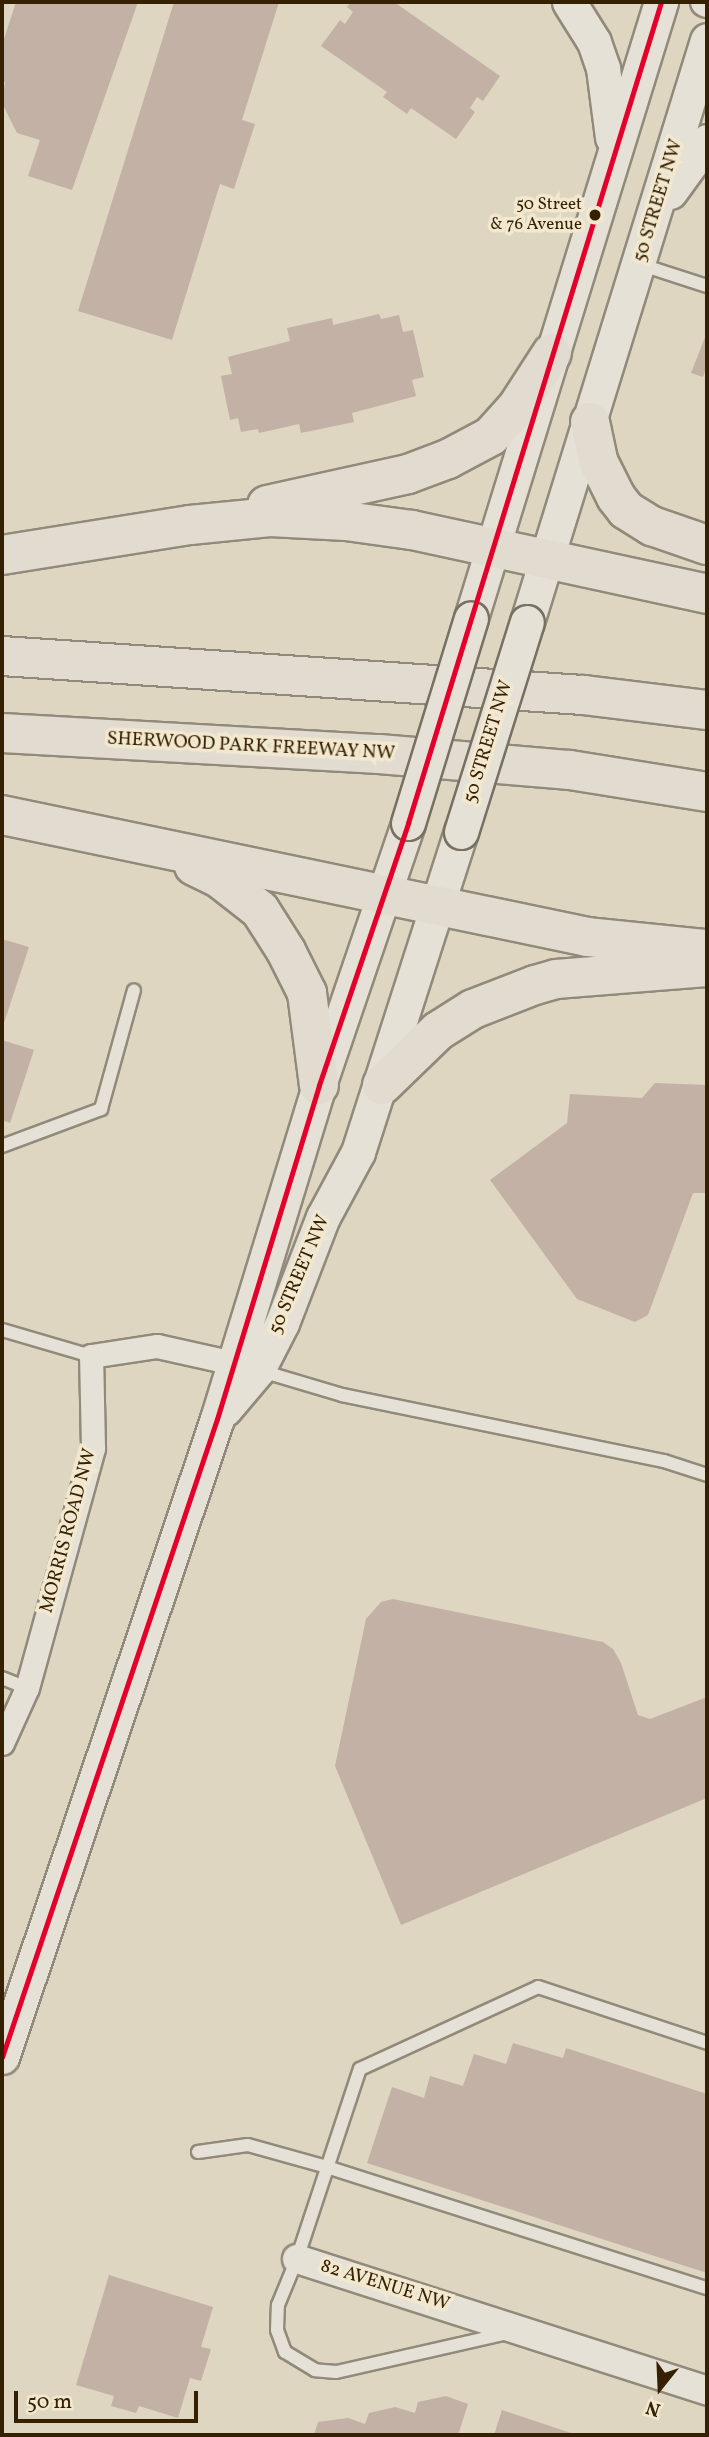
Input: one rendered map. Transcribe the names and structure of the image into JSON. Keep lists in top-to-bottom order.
{
  "streets": {
    "highway": ["SHERWOOD PARK FREEWAY NW"],
    "main road": ["50 STREET NW"],
    "street": ["MORRIS ROAD NW", "82 AVENUE NW"]
  },
  "places": ["50 Street & 76 Avenue"],
  "scale_bar": "50 m",
  "north": "bottom"
}
